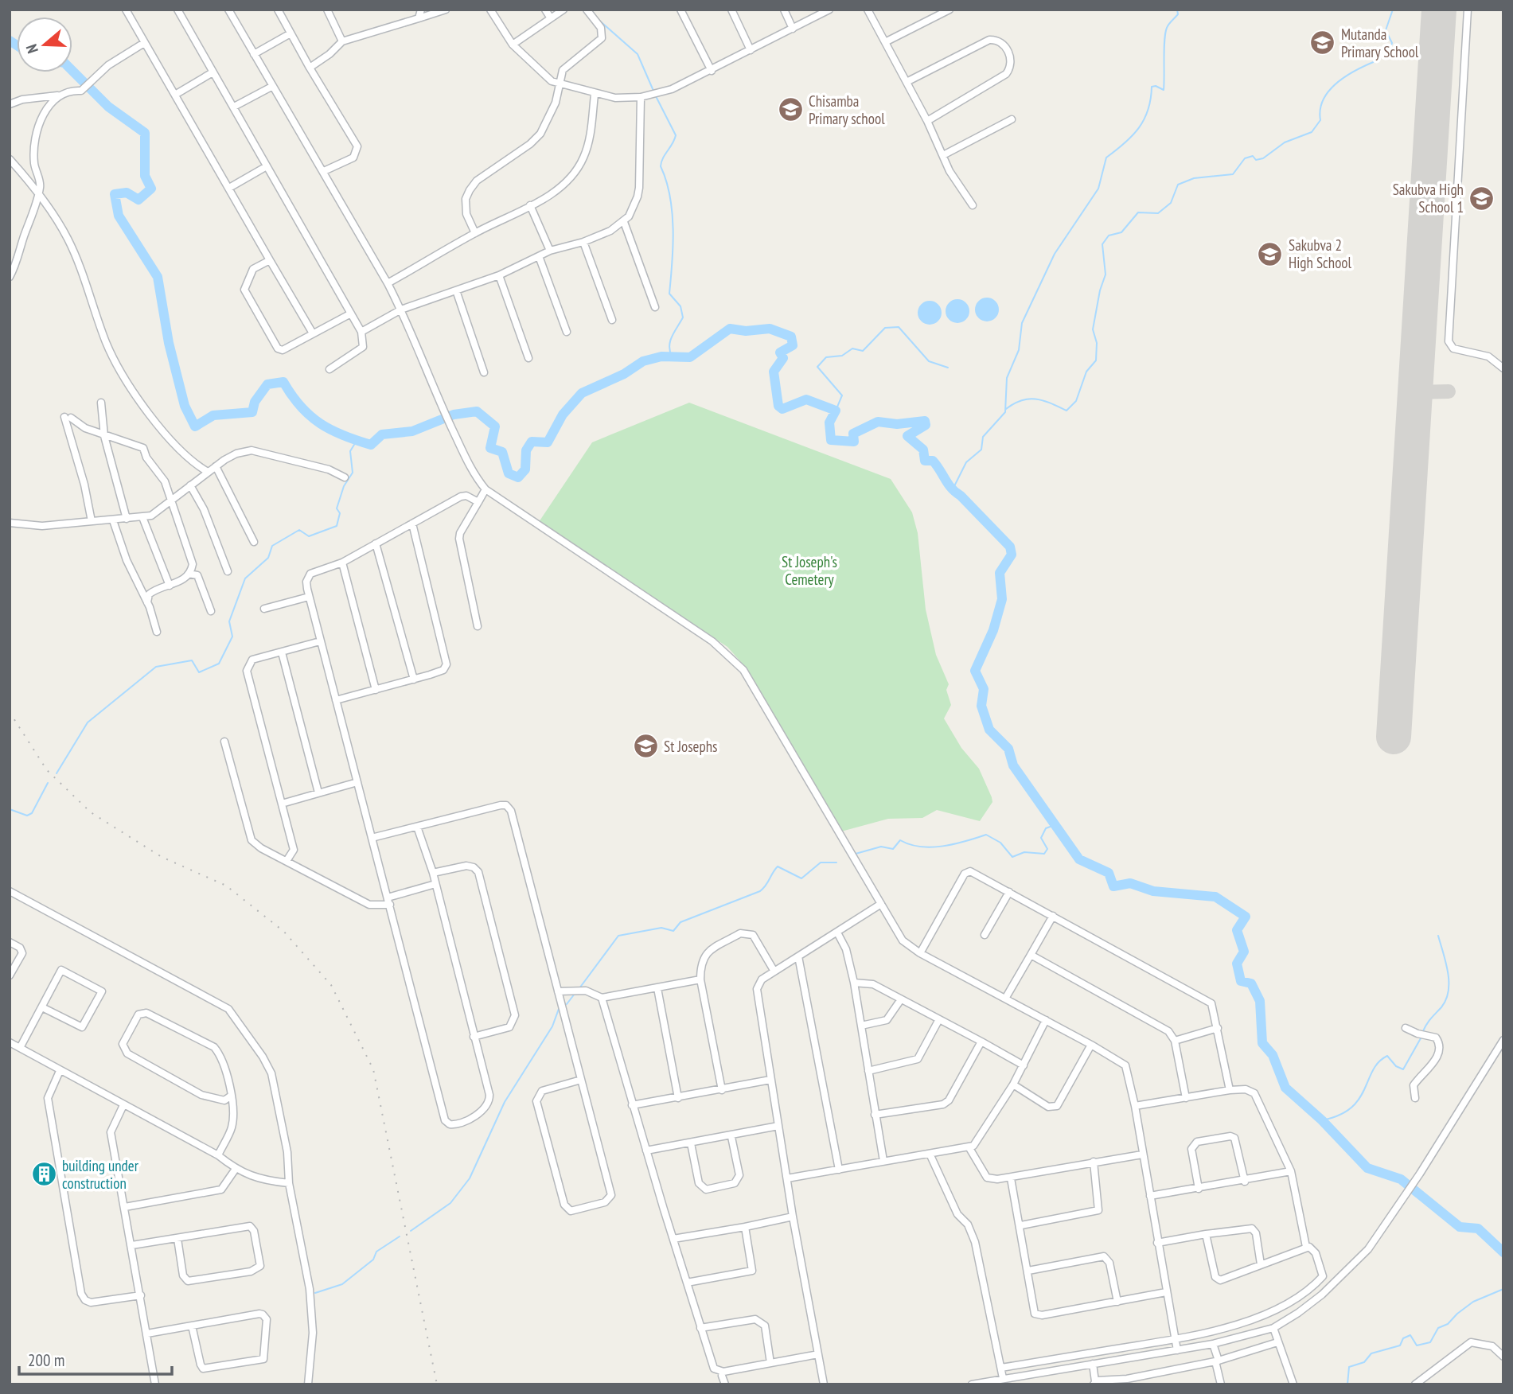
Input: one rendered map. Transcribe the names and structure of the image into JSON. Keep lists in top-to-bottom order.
{
  "parks": ["St Joseph's Cemetery"],
  "places": {
    "school or university": [
      "Mutanda Primary School",
      "Chisamba Primary school",
      "Sakubva High School 1",
      "Sakubva 2 High School",
      "St Josephs"
    ],
    "building": ["building under construction"]
  },
  "scale_bar": "200 m",
  "north": "left"
}
